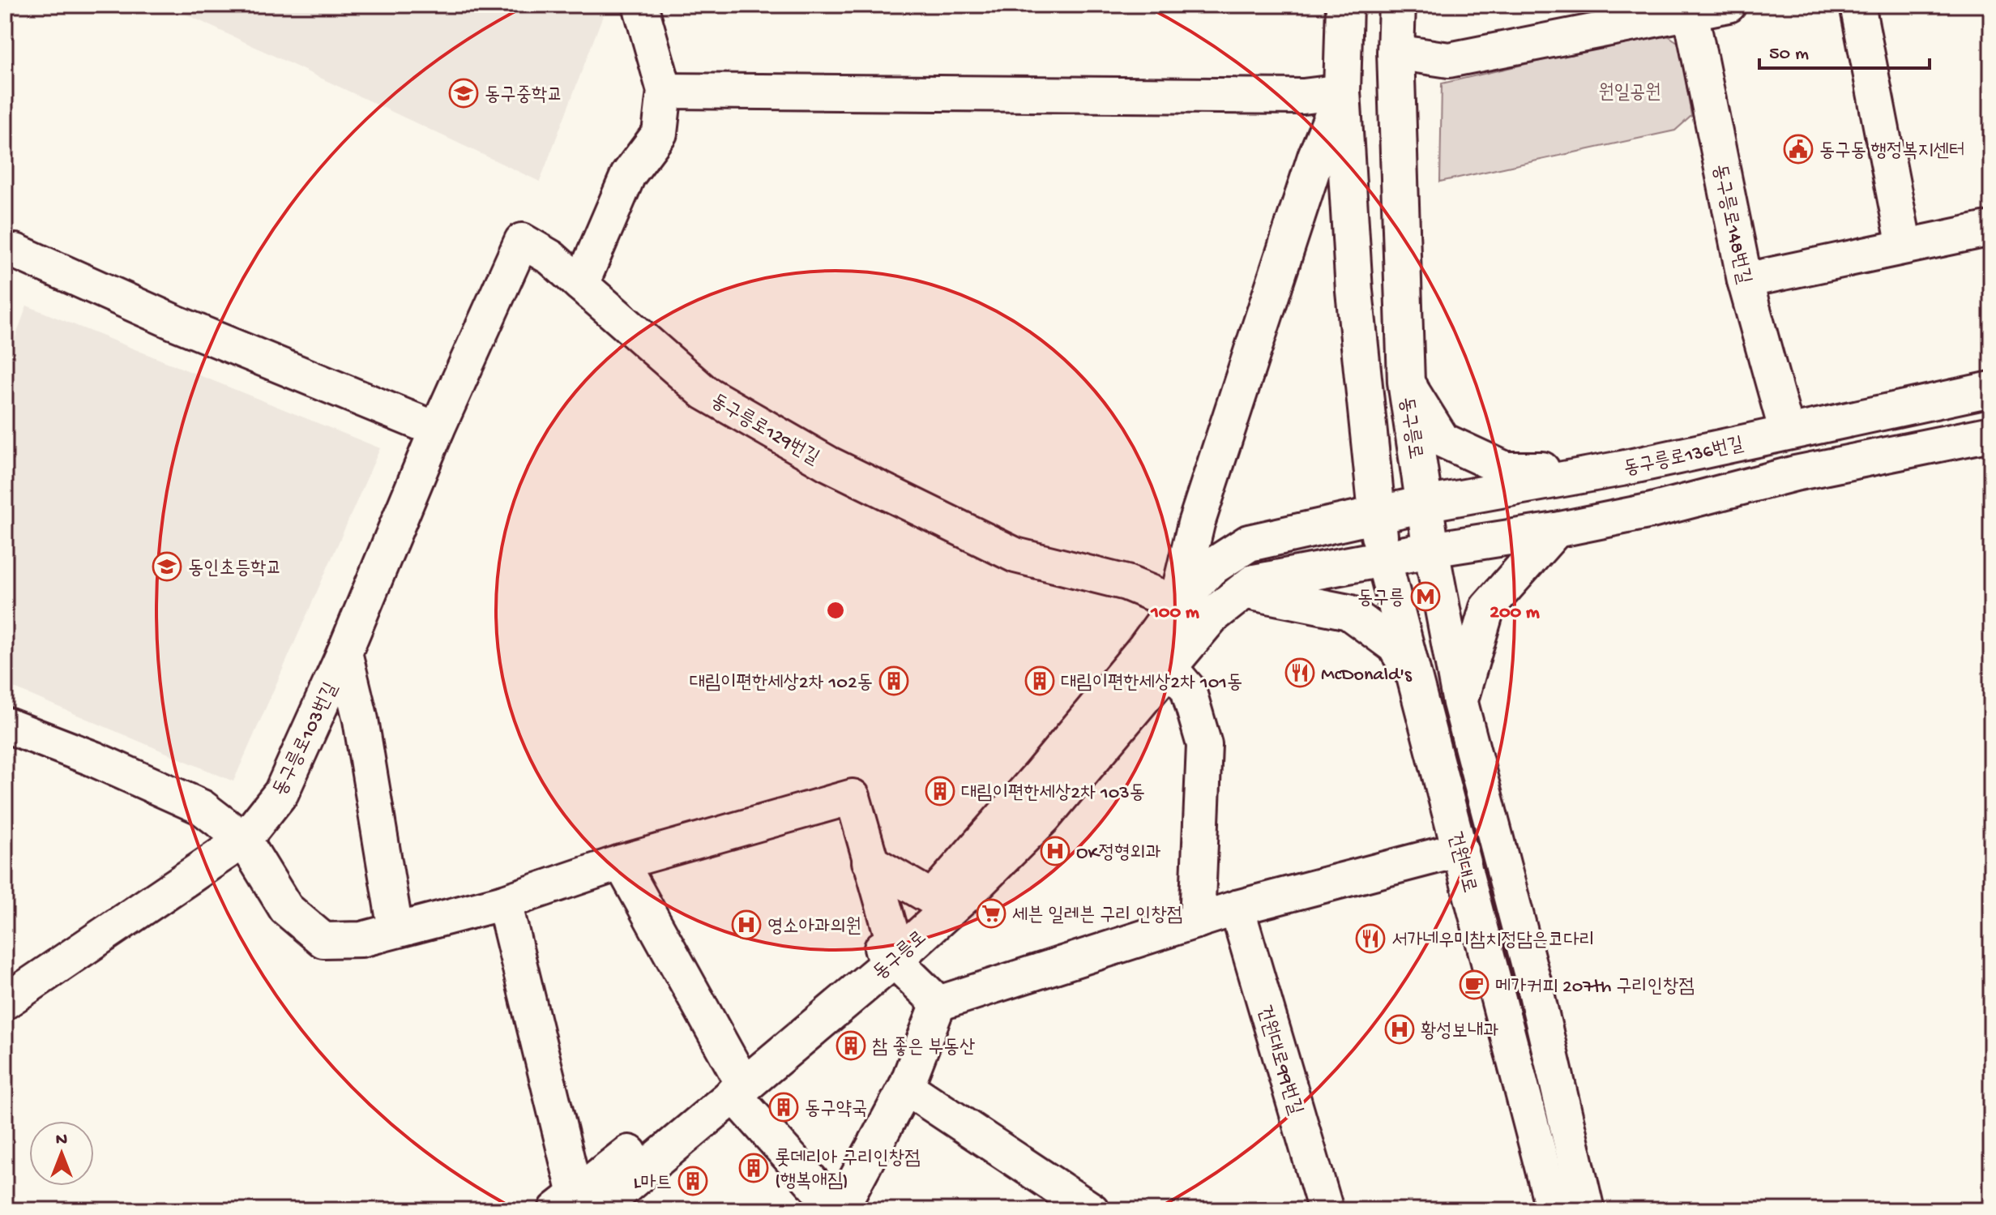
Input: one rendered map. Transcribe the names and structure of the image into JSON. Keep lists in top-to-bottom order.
{
  "streets": {
    "main road": ["동구릉로", "동구릉로136번길", "건원대로"],
    "street": [
      "동구릉로148번길",
      "동구릉로129번길",
      "동구릉로103번길",
      "건원대로99번길"
    ]
  },
  "crossings": [
    ["동구릉로148번길", "동구릉로136번길"],
    ["동구릉로129번길", "동구릉로"],
    ["동구릉로129번길", "동구릉로103번길"],
    ["동구릉로", "동구릉로136번길"],
    ["동구릉로", "건원대로"],
    ["동구릉로136번길", "건원대로"]
  ],
  "parks": ["원일공원"],
  "places": {
    "school or university": ["동구중학교", "동인초등학교"],
    "public building": ["동구동 행정복지센터"],
    "metro station": ["동구릉"],
    "restaurant": ["McDonald's", "서가네우미참치정담은코다리"],
    "building": [
      "대림이편한세상2차 102동",
      "대림이편한세상2차 101동",
      "대림이편한세상2차 103동",
      "참 좋은 부동산",
      "동구약국",
      "롯데리아 구리인창점 (행복애짐)",
      "L마트"
    ],
    "hospital": ["OK정형외과", "영소아과의원", "황성보내과"],
    "supermarket": ["세븐 일레븐 구리 인창점"],
    "cafe": ["메가커피 207th 구리인창점"]
  },
  "scale_bar": "50 m",
  "north": "top",
  "rings": ["100 m", "200 m"]
}
